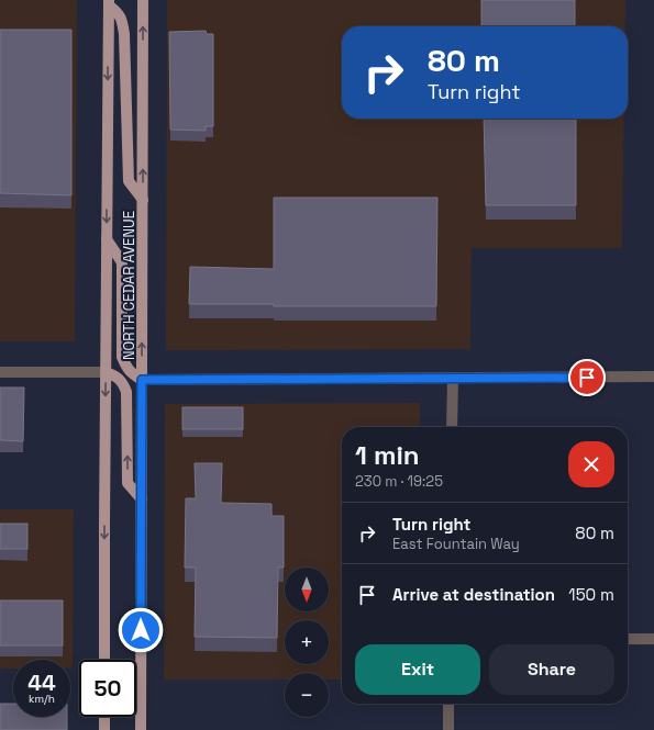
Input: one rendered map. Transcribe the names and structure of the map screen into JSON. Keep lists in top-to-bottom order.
{
  "streets": {
    "main road": ["NORTH CEDAR AVENUE"]
  },
  "north": "bottom",
  "page": {
    "turn": ["80 m", "Turn right"],
    "heading": ["1 min", "230 m · 19:25"],
    "list": [
      {
        "name": "Turn right",
        "note": "East Fountain Way",
        "value": "80 m"
      },
      {
        "name": "Arrive at destination",
        "value": "150 m"
      }
    ],
    "map_buttons": ["+", "−"],
    "buttons": ["Exit", "Share"],
    "speed": "44 km/h",
    "limit": "50"
  }
}
